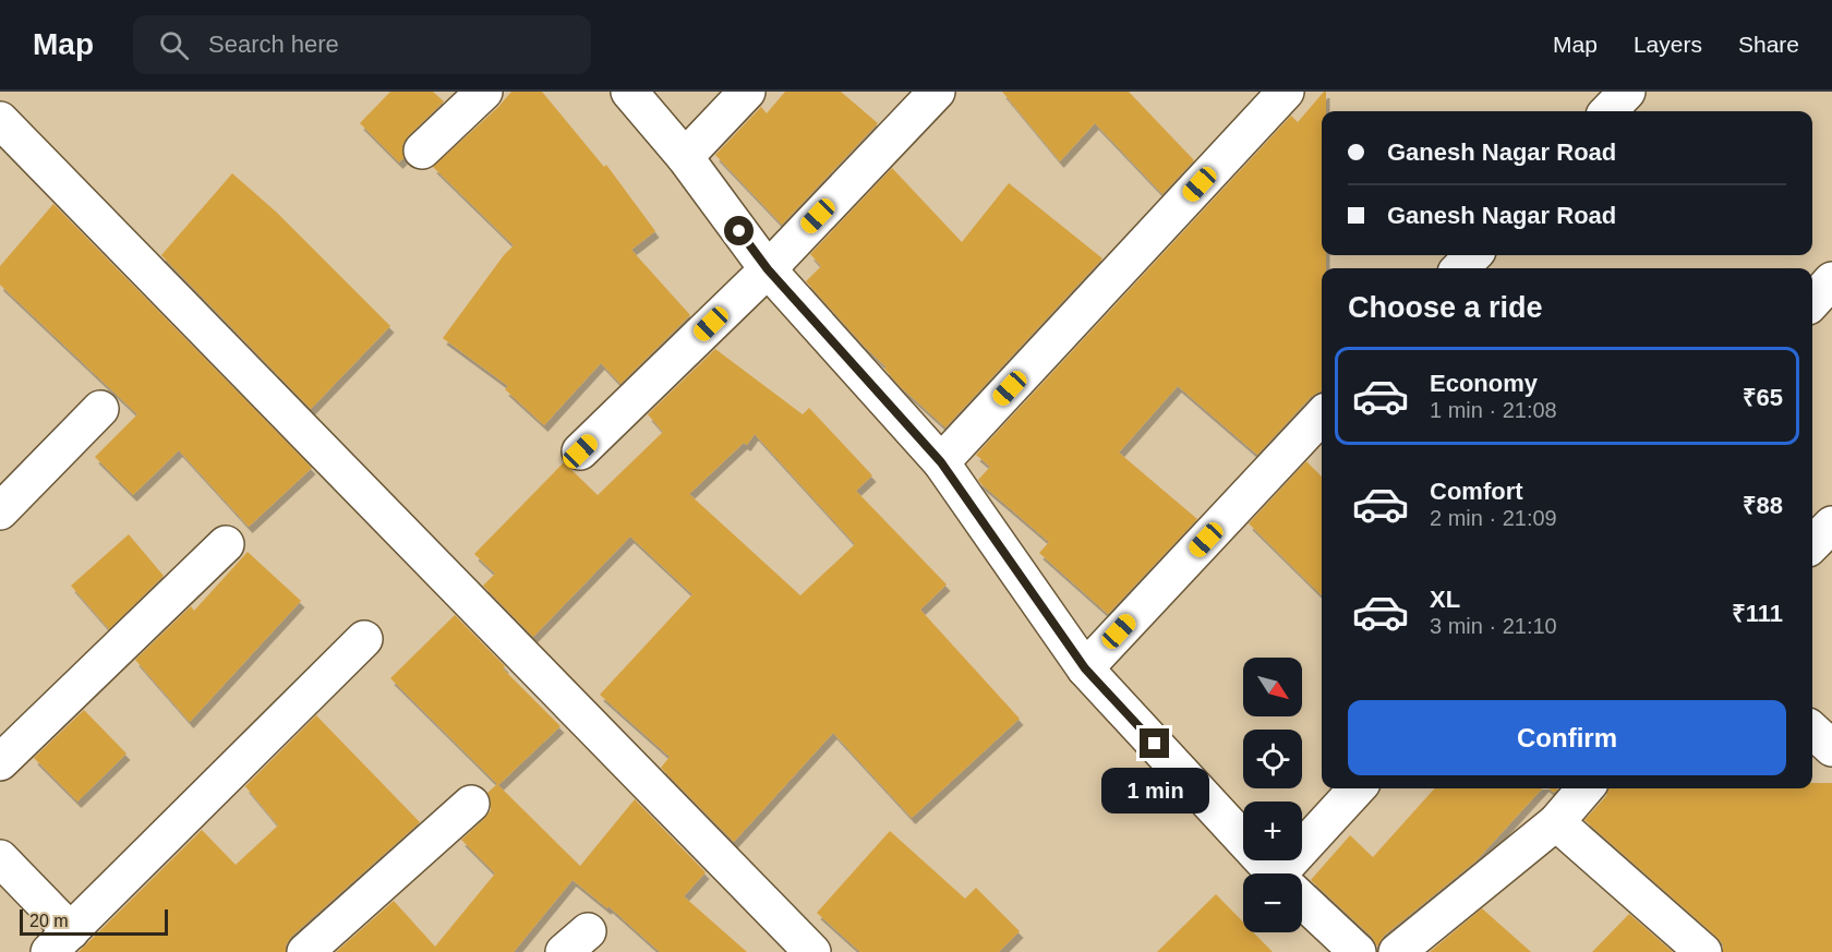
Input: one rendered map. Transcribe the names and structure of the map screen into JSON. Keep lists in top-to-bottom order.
{
  "scale_bar": "20 m",
  "north": "bottom right",
  "page": {
    "header": "Map",
    "search": "Search here",
    "nav": ["Map", "Layers", "Share"],
    "banner": ["Ganesh Nagar Road", "Ganesh Nagar Road"],
    "heading": "Choose a ride",
    "list": [
      {
        "name": "Economy",
        "note": "1 min · 21:08",
        "value": "₹65"
      },
      {
        "name": "Comfort",
        "note": "2 min · 21:09",
        "value": "₹88"
      },
      {
        "name": "XL",
        "note": "3 min · 21:10",
        "value": "₹111"
      }
    ],
    "map_buttons": ["+", "−"],
    "buttons": "Confirm",
    "bubble": "1 min",
    "scale": "20 m"
  }
}
